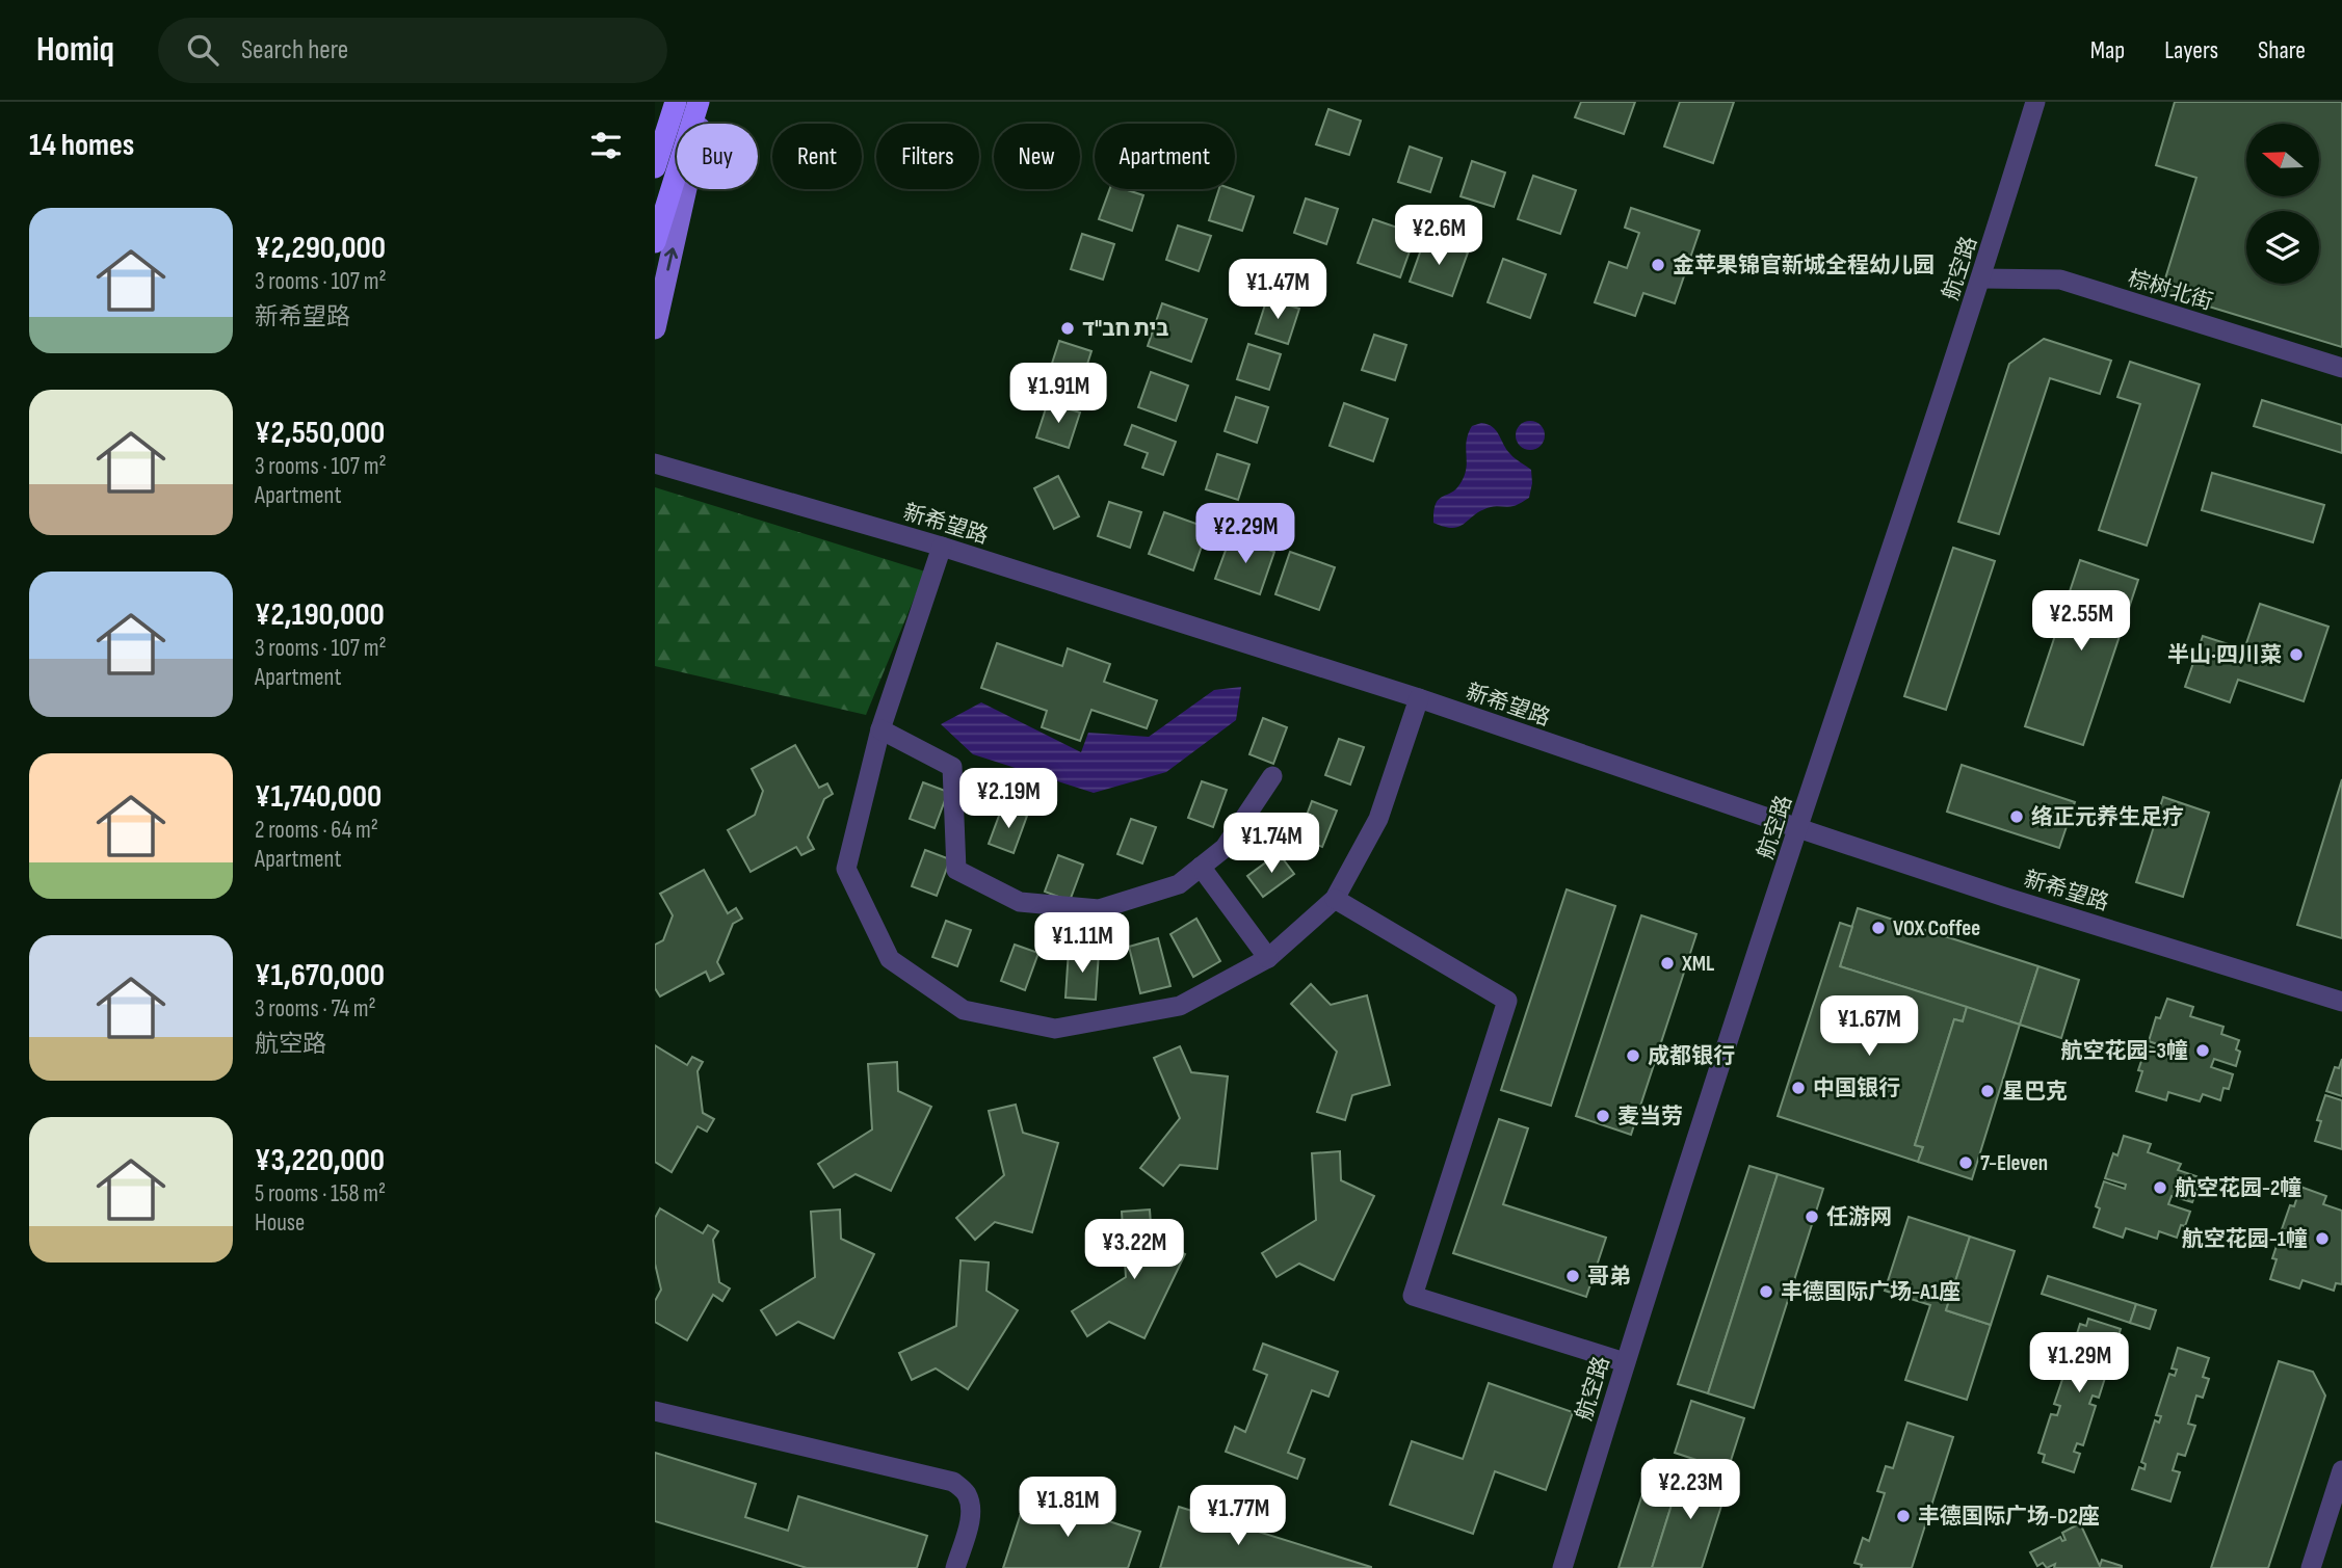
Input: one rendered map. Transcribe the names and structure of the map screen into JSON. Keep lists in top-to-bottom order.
{
  "streets": {
    "street": ["航空路", "棕树北街", "新希望路"]
  },
  "crossings": [
    ["航空路", "棕树北街"],
    ["航空路", "新希望路"]
  ],
  "places": [
    "金苹果锦官新城全程幼儿园",
    "בית חב\"ד",
    "半山·四川菜",
    "络正元养生足疗",
    "VOX Coffee",
    "XML",
    "航空花园-3幢",
    "成都银行",
    "中国银行",
    "星巴克",
    "麦当劳",
    "7-Eleven",
    "航空花园-2幢",
    "任游网",
    "航空花园-1幢",
    "哥弟",
    "丰德国际广场-A1座",
    "丰德国际广场-D2座"
  ],
  "north": "left",
  "page": {
    "header": "Homiq",
    "search": "Search here",
    "nav": ["Map", "Layers", "Share"],
    "heading": "14 homes",
    "chip": [
      "Buy",
      "Rent",
      "Filters",
      "New",
      "Apartment"
    ],
    "list": [
      {
        "name": "¥2,290,000",
        "note": "3 rooms · 107 m² · 新希望路"
      },
      {
        "name": "¥2,550,000",
        "note": "3 rooms · 107 m² · Apartment"
      },
      {
        "name": "¥2,190,000",
        "note": "3 rooms · 107 m² · Apartment"
      },
      {
        "name": "¥1,740,000",
        "note": "2 rooms · 64 m² · Apartment"
      },
      {
        "name": "¥1,670,000",
        "note": "3 rooms · 74 m² · 航空路"
      },
      {
        "name": "¥3,220,000",
        "note": "5 rooms · 158 m² · House"
      }
    ],
    "price": [
      "¥2.6M",
      "¥1.47M",
      "¥1.91M",
      "¥2.29M",
      "¥2.55M",
      "¥2.19M",
      "¥1.74M",
      "¥1.11M",
      "¥1.67M",
      "¥3.22M",
      "¥1.29M",
      "¥2.23M",
      "¥1.81M",
      "¥1.77M"
    ]
  }
}
